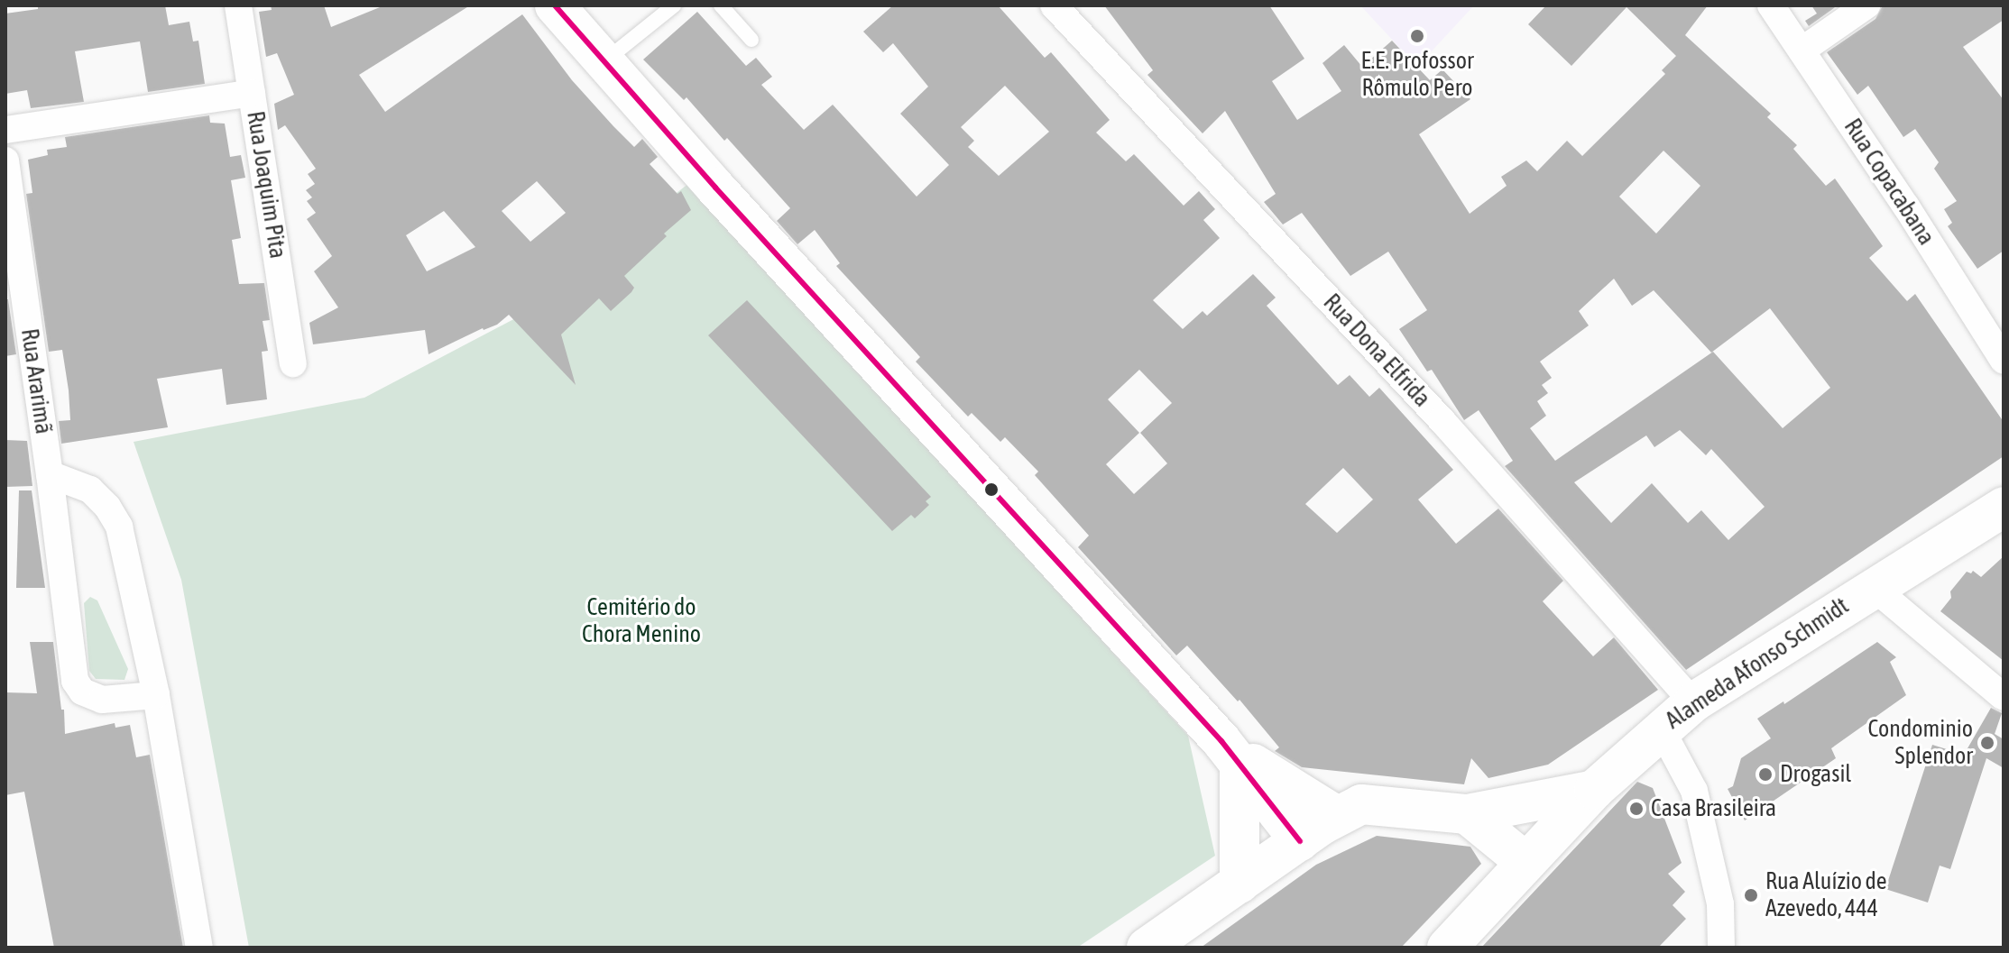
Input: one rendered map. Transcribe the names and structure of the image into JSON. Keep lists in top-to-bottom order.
{
  "streets": {
    "main road": ["Alameda Afonso Schmidt"],
    "street": [
      "Rua Copacabana",
      "Rua Joaquim Pita",
      "Rua Dona Elfrida",
      "Rua Ararimã"
    ]
  },
  "crossings": [
    ["Rua Dona Elfrida", "Alameda Afonso Schmidt"]
  ],
  "parks": ["Cemitério do Chora Menino"],
  "places": [
    "E.E. Profossor Rômulo Pero",
    "Condominio Splendor",
    "Drogasil",
    "Casa Brasileira",
    "Rua Aluízio de Azevedo, 444"
  ]
}
